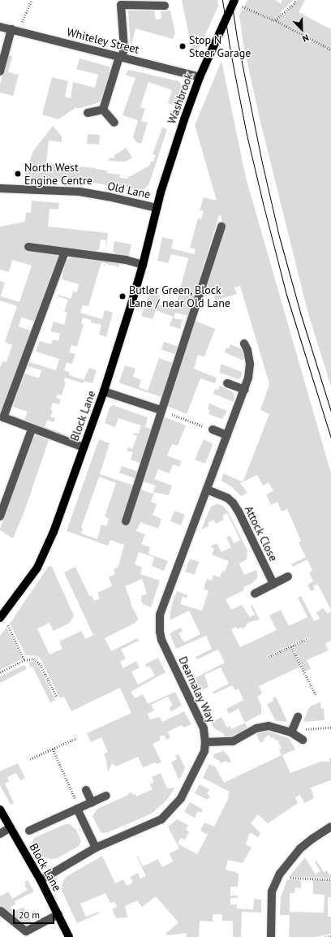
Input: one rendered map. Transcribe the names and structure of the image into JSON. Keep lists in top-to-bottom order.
{
  "streets": {
    "main road": ["Washbrook", "Block Lane"],
    "street": [
      "Whiteley Street",
      "Old Lane",
      "Attock Close",
      "Dearnalay Way"
    ]
  },
  "crossings": [
    ["Whiteley Street", "Washbrook"],
    ["Washbrook", "Old Lane"],
    ["Washbrook", "Block Lane"],
    ["Old Lane", "Block Lane"],
    ["Block Lane", "Dearnalay Way"],
    ["Attock Close", "Dearnalay Way"]
  ],
  "places": ["Stop N Steer Garage", "North West Engine Centre", "Butler Green, Block Lane / near Old Lane"],
  "scale_bar": "20 m",
  "north": "bottom right"
}
